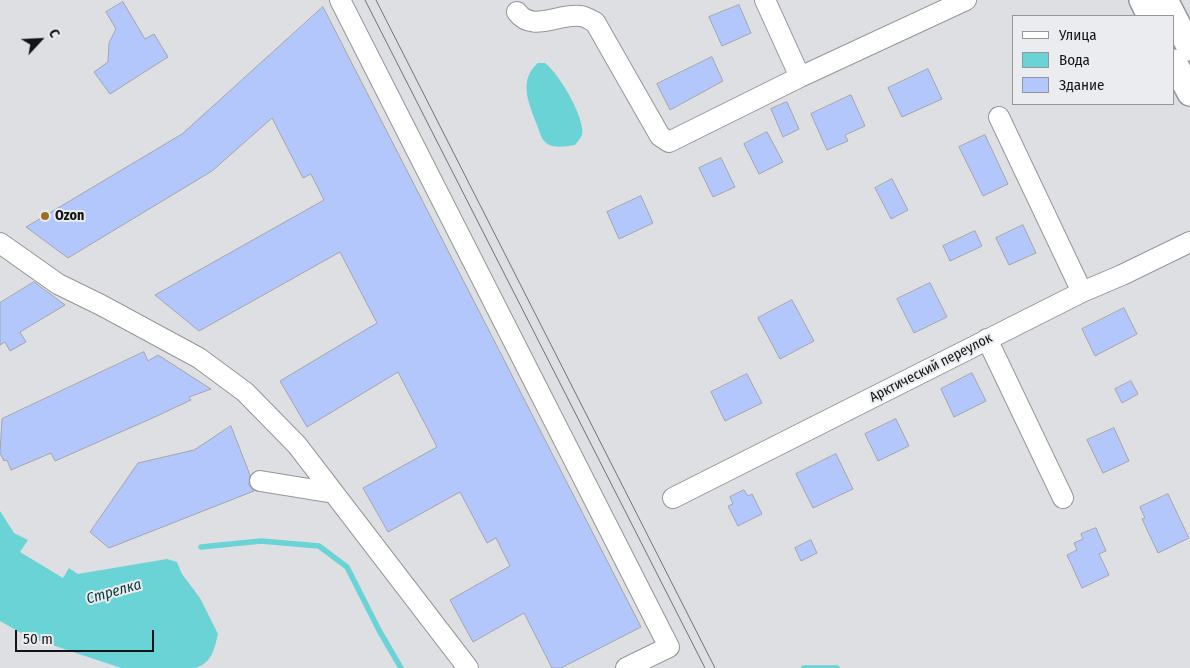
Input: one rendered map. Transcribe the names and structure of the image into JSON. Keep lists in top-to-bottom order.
{
  "streets": {
    "street": ["Арктический переулок"]
  },
  "water": ["Стрелка"],
  "places": ["Ozon"],
  "legend": ["Улица", "Вода", "Здание"],
  "scale_bar": "50 m",
  "north": "top right"
}
